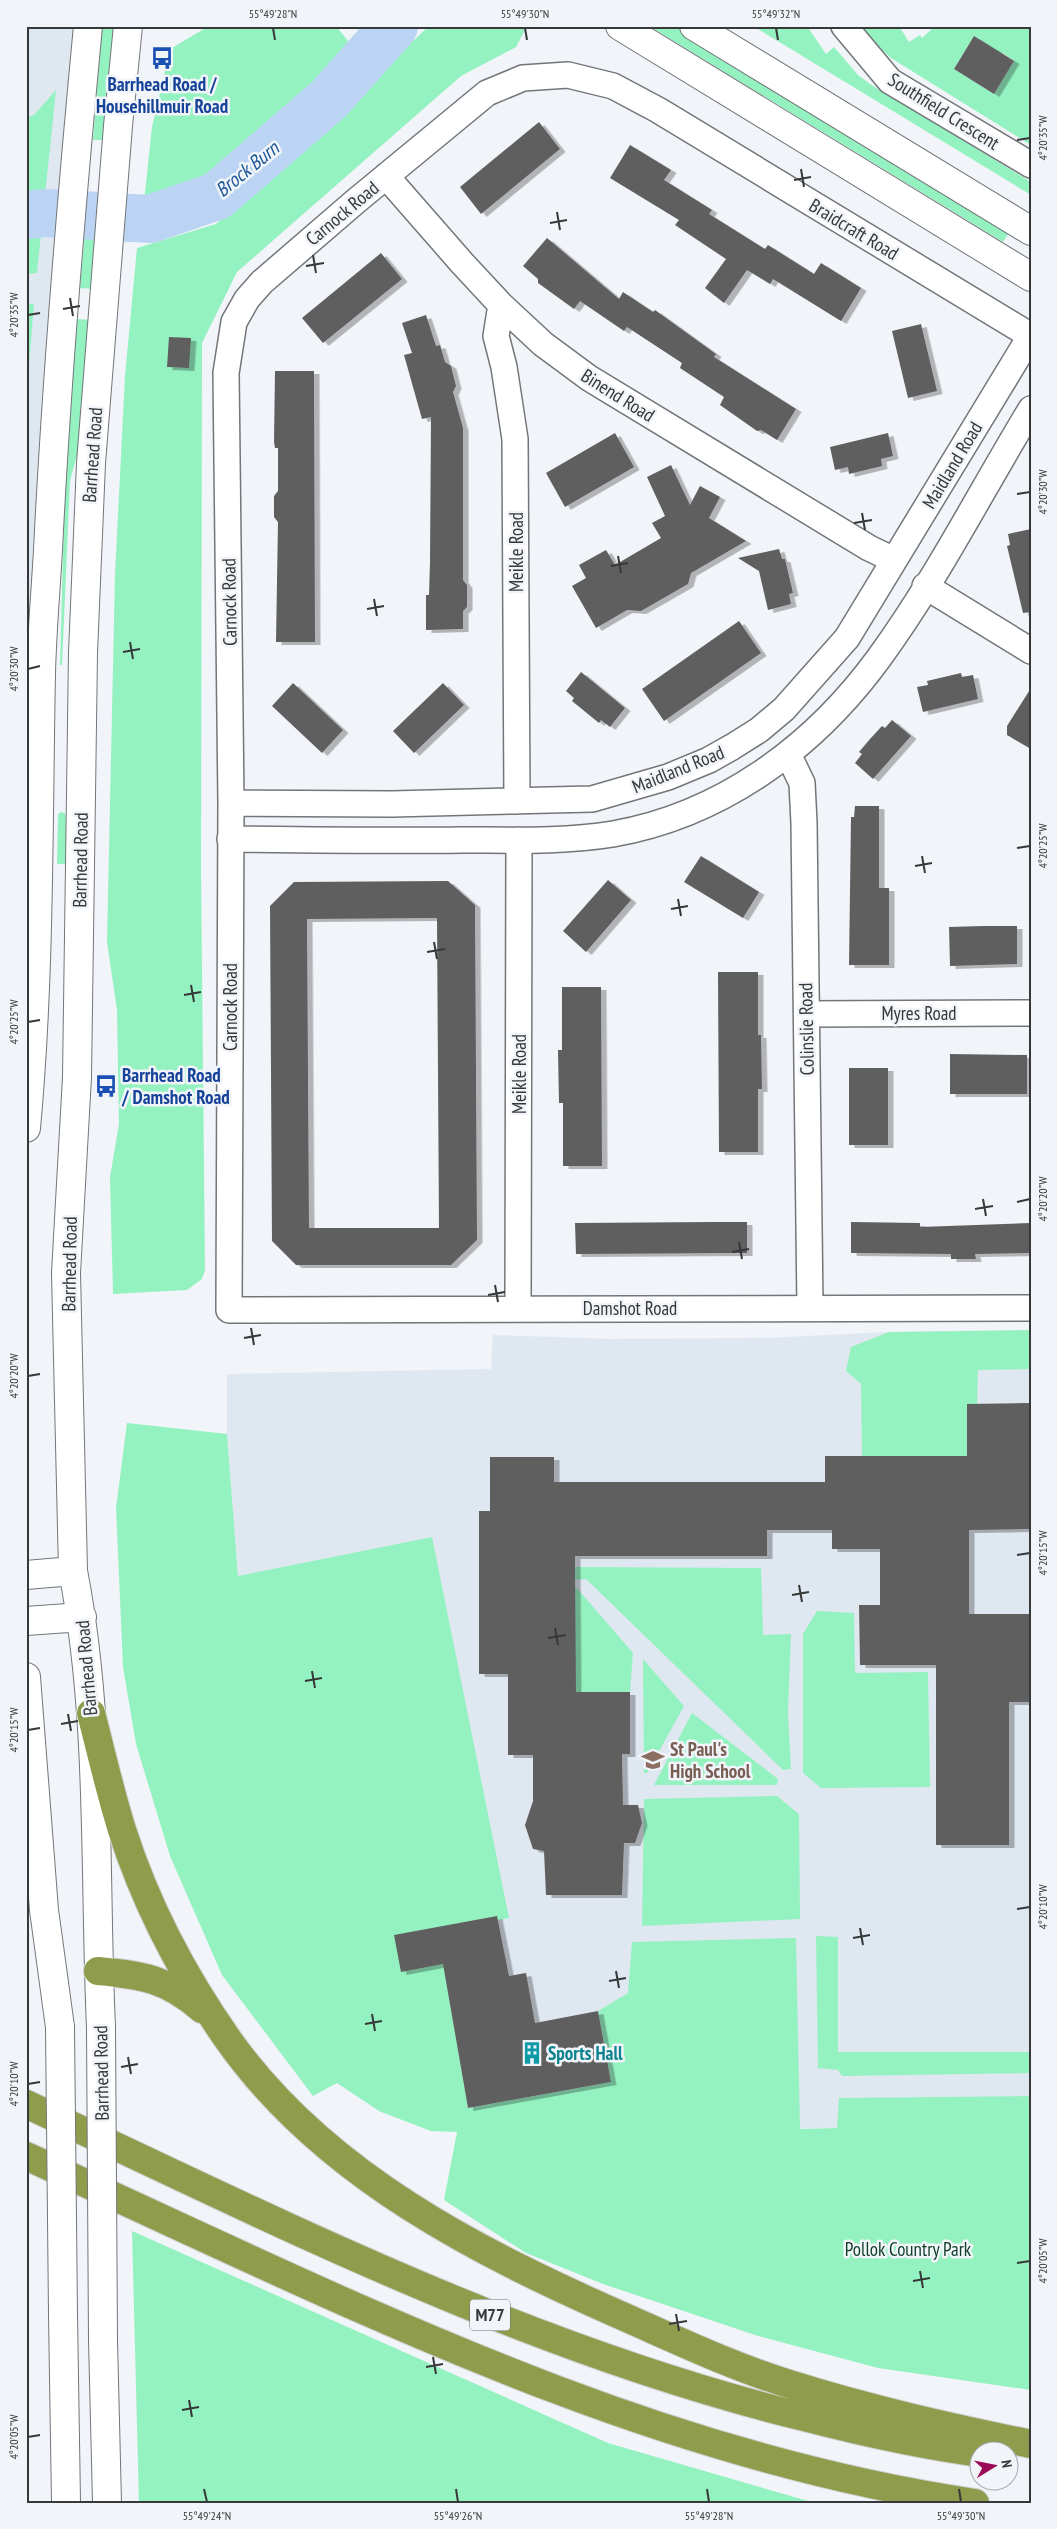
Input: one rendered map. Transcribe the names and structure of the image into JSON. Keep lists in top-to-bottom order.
{
  "streets": {
    "highway": ["M77"],
    "main road": ["Barrhead Road"],
    "street": [
      "Southfield Crescent",
      "Carnock Road",
      "Braidcraft Road",
      "Binend Road",
      "Maidland Road",
      "Meikle Road",
      "Myres Road",
      "Colinslie Road",
      "Damshot Road"
    ]
  },
  "crossings": [
    ["Carnock Road", "Braidcraft Road"],
    ["Carnock Road", "Binend Road"],
    ["Carnock Road", "Maidland Road"],
    ["Carnock Road", "Damshot Road"],
    ["Braidcraft Road", "Maidland Road"],
    ["Binend Road", "Maidland Road"],
    ["Binend Road", "Meikle Road"],
    ["Maidland Road", "Meikle Road"],
    ["Maidland Road", "Colinslie Road"],
    ["Meikle Road", "Damshot Road"],
    ["Myres Road", "Colinslie Road"],
    ["Colinslie Road", "Damshot Road"]
  ],
  "water": ["Brock Burn"],
  "parks": ["Pollok Country Park"],
  "places": {
    "bus stop": ["Barrhead Road / Househillmuir Road", "Barrhead Road / Damshot Road"],
    "school or university": ["St Paul's High School"],
    "building": ["Sports Hall"]
  },
  "north": "right",
  "coordinates": [
    "55°49'28\"N",
    "55°49'30\"N",
    "55°49'32\"N",
    "4°20'35\"W",
    "4°20'30\"W",
    "4°20'25\"W",
    "4°20'20\"W",
    "4°20'15\"W",
    "4°20'10\"W",
    "4°20'05\"W",
    "55°49'24\"N",
    "55°49'26\"N"
  ]
}
